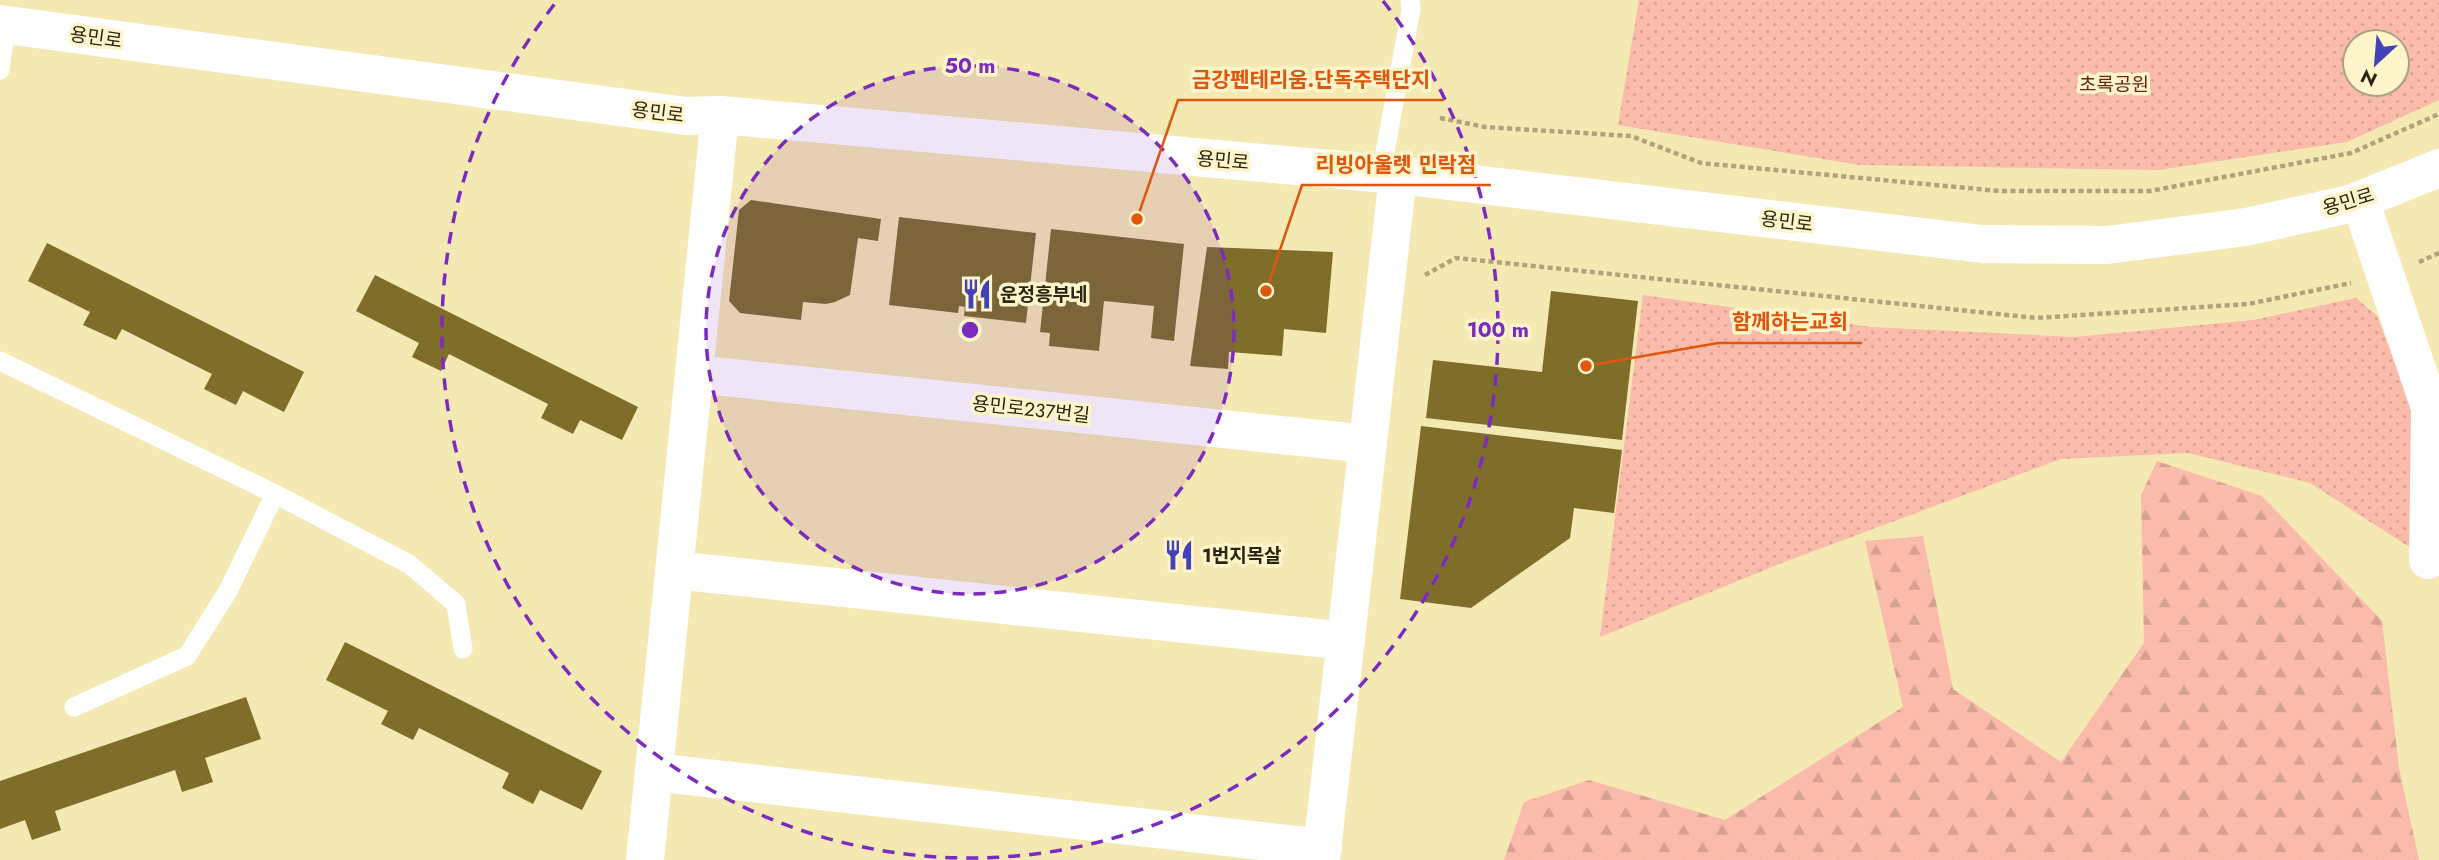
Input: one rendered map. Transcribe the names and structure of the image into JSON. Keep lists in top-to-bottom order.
{
  "streets": {
    "street": ["용민로", "용민로237번길"]
  },
  "parks": ["초록공원"],
  "places": {
    "other": ["금강펜테리움.단독주택단지", "리빙아울렛 민락점", "함께하는교회"],
    "restaurant": ["운정흥부네", "1번지목살"]
  },
  "north": "bottom left",
  "rings": ["50 m", "100 m"]
}
